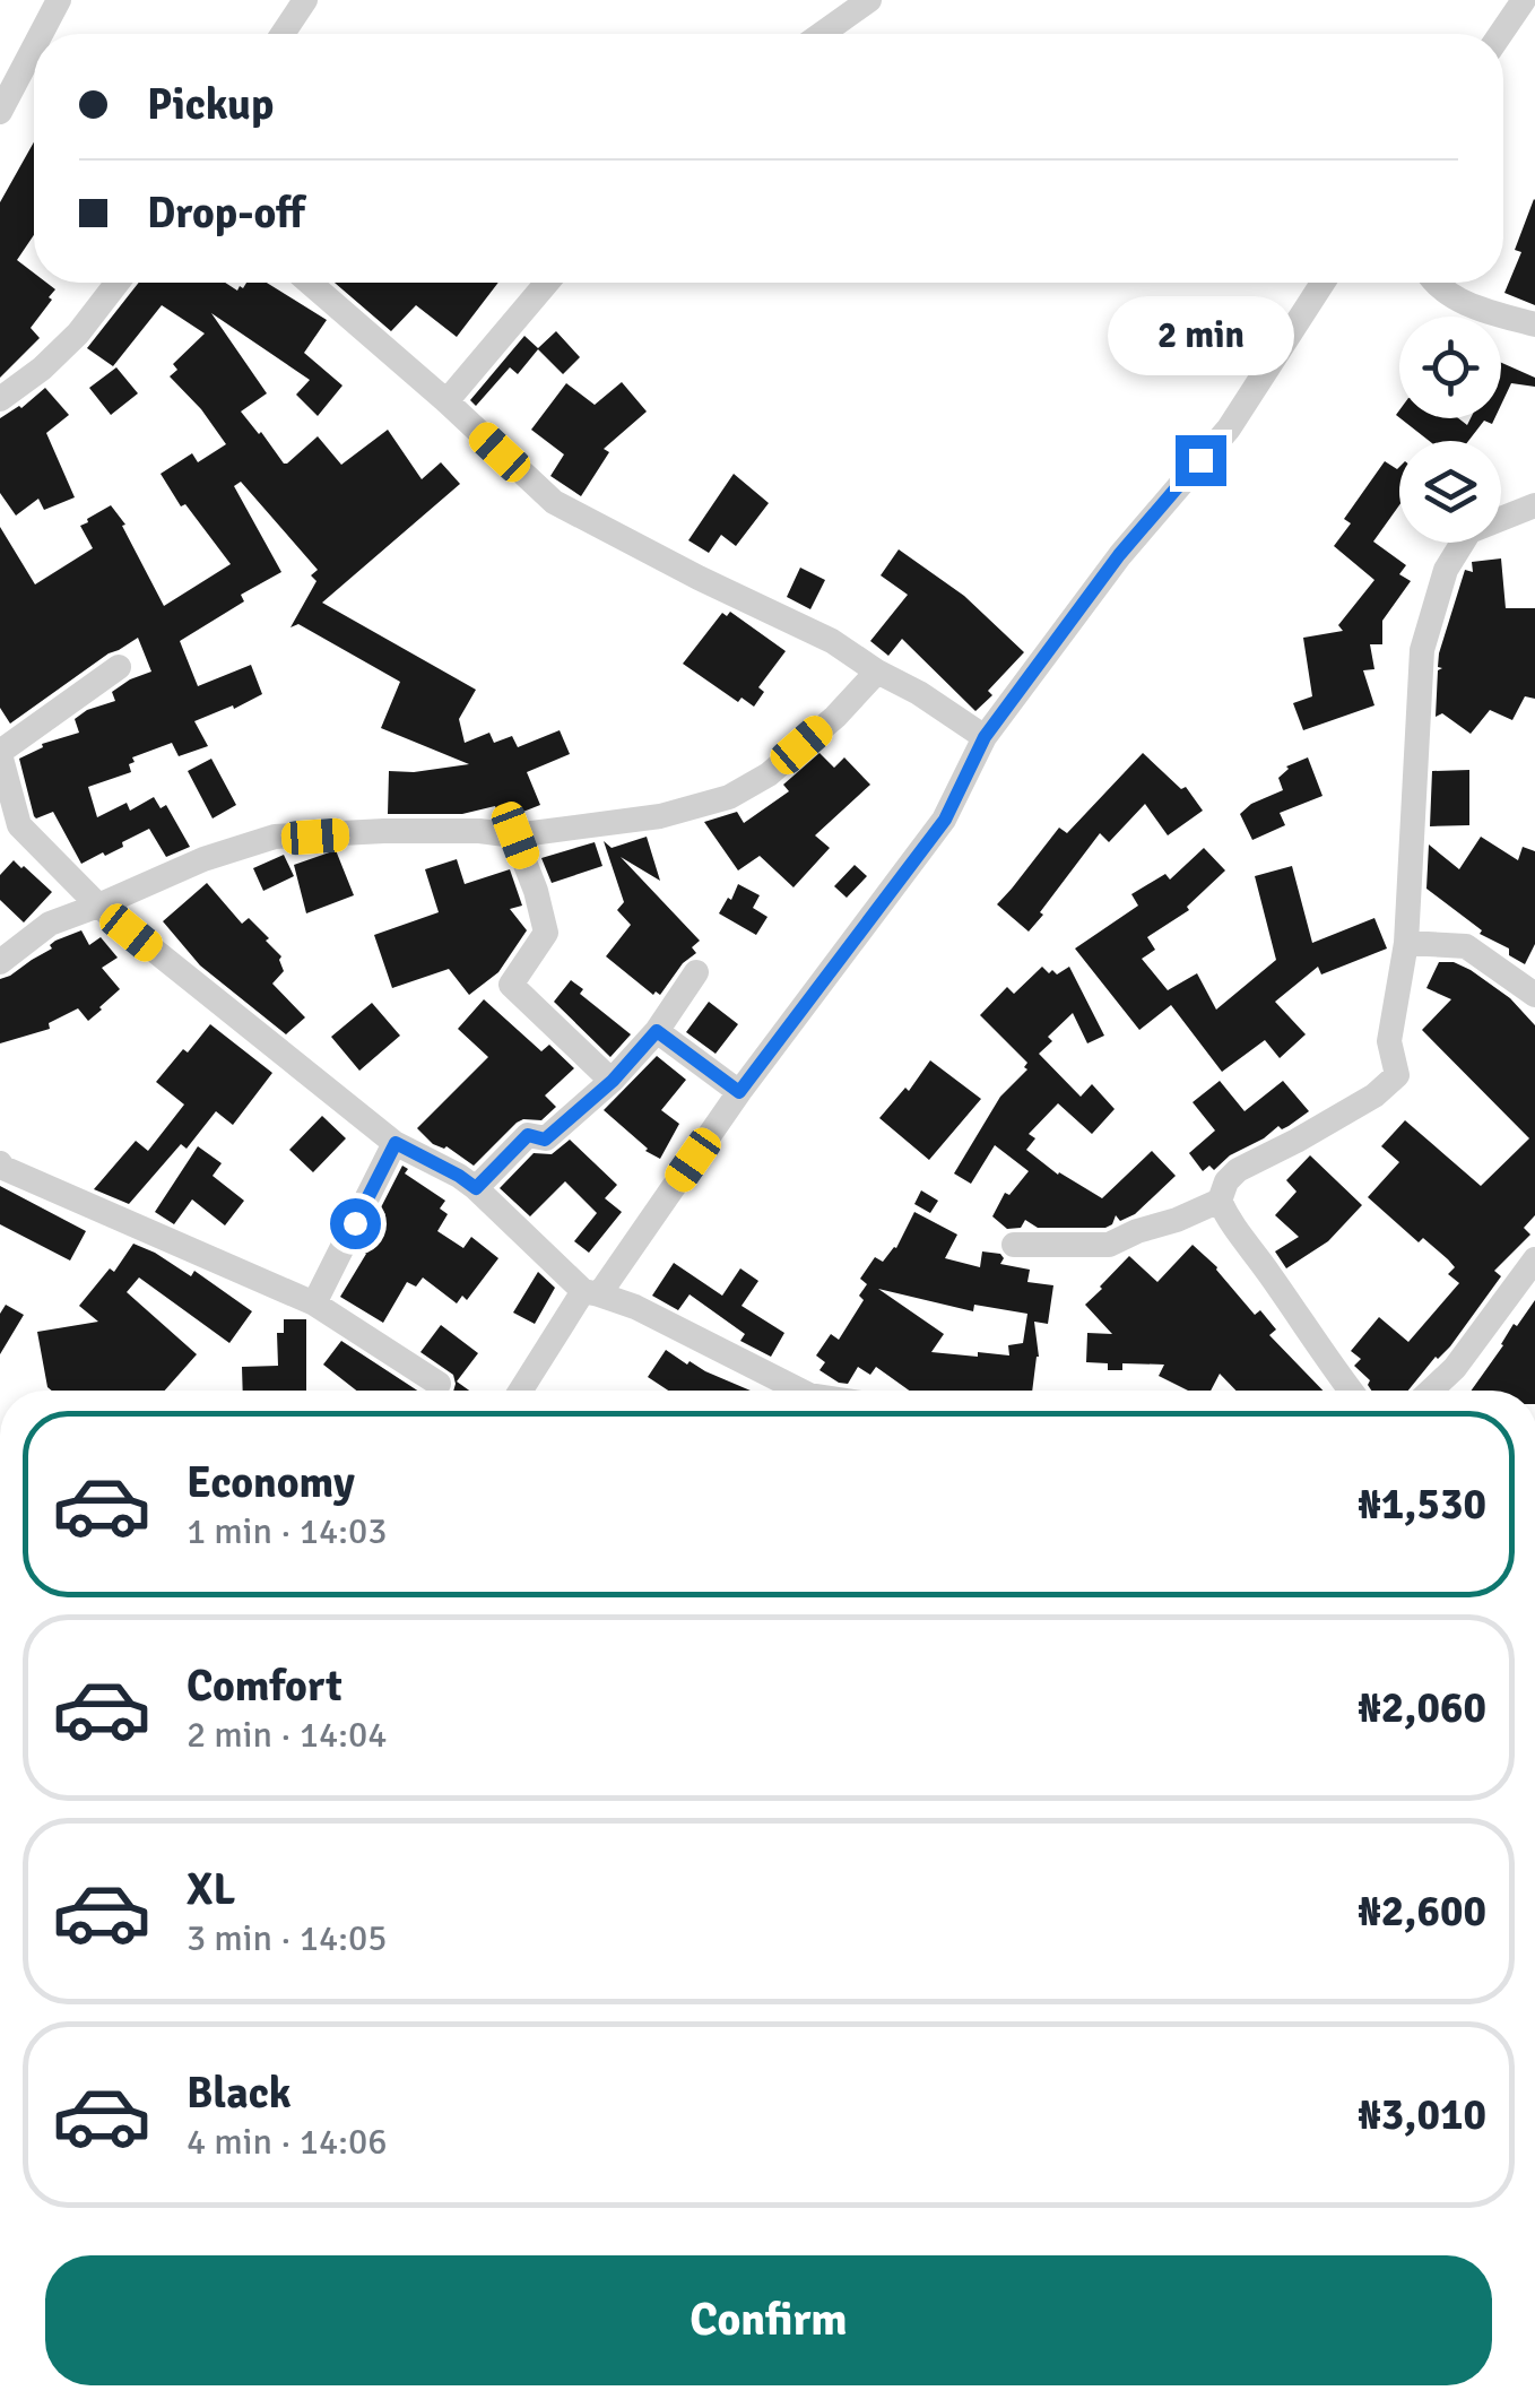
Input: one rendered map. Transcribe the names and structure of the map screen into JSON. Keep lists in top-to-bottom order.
{
  "page": {
    "banner": ["Pickup", "Drop-off"],
    "bubble": "2 min",
    "list": [
      {
        "name": "Economy",
        "note": "1 min · 14:03",
        "value": "₦1,530"
      },
      {
        "name": "Comfort",
        "note": "2 min · 14:04",
        "value": "₦2,060"
      },
      {
        "name": "XL",
        "note": "3 min · 14:05",
        "value": "₦2,600"
      },
      {
        "name": "Black",
        "note": "4 min · 14:06",
        "value": "₦3,010"
      }
    ],
    "buttons": "Confirm"
  }
}
